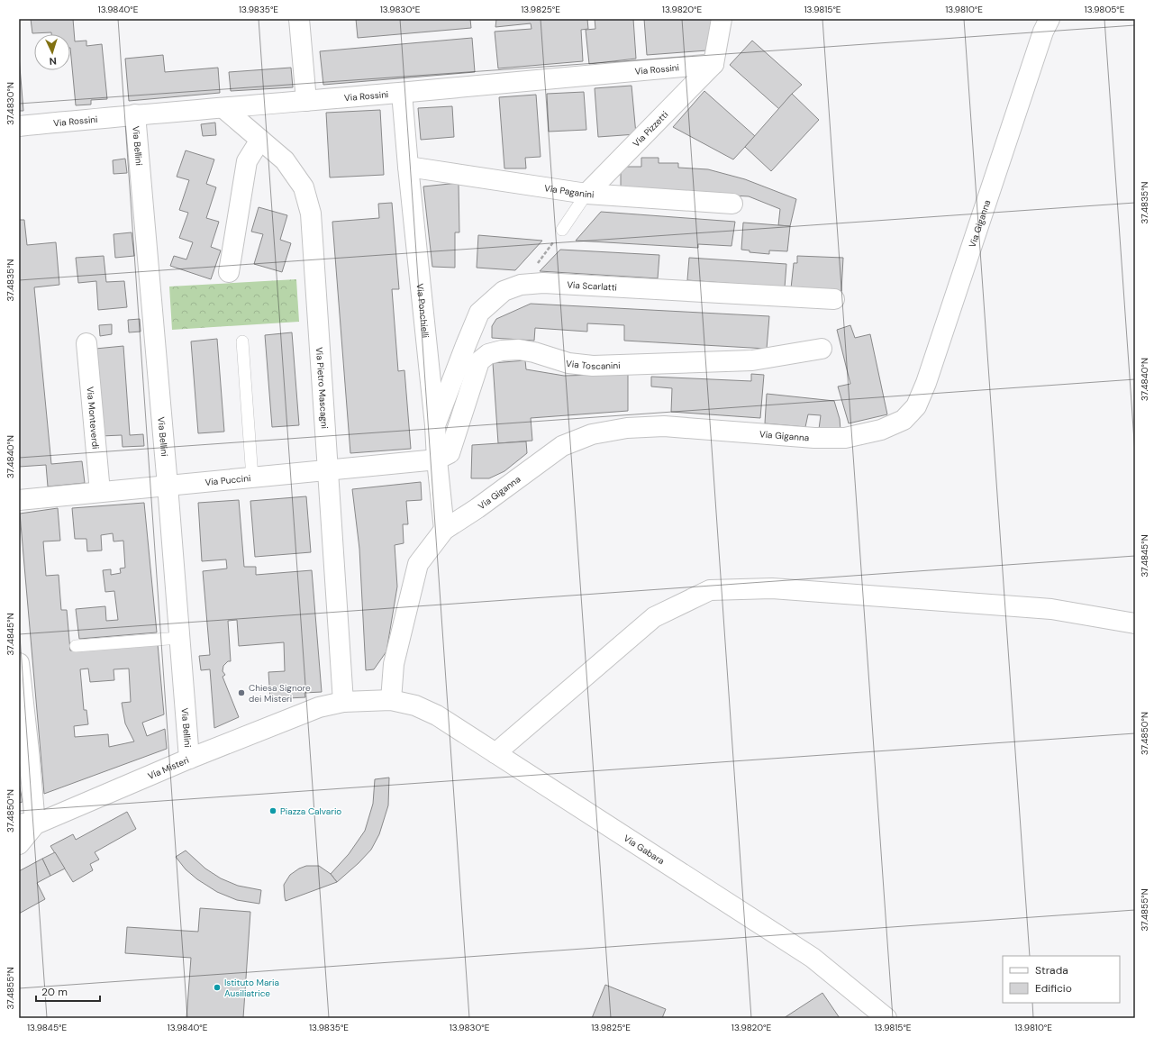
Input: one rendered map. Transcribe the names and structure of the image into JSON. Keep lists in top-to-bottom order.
{
  "streets": {
    "street": [
      "Via Rossini",
      "Via Pizzetti",
      "Via Bellini",
      "Via Paganini",
      "Via Giganna",
      "Via Scarlatti",
      "Via Ponchielli",
      "Via Toscanini",
      "Via Pietro Mascagni",
      "Via Monteverdi",
      "Via Puccini",
      "Via Misteri",
      "Via Gabara"
    ]
  },
  "crossings": [
    ["Via Rossini", "Via Pizzetti"],
    ["Via Rossini", "Via Bellini"],
    ["Via Rossini", "Via Ponchielli"],
    ["Via Rossini", "Via Pietro Mascagni"],
    ["Via Pizzetti", "Via Paganini"],
    ["Via Bellini", "Via Puccini"],
    ["Via Bellini", "Via Misteri"],
    ["Via Paganini", "Via Ponchielli"],
    ["Via Giganna", "Via Ponchielli"],
    ["Via Giganna", "Via Misteri"],
    ["Via Giganna", "Via Gabara"],
    ["Via Scarlatti", "Via Ponchielli"],
    ["Via Ponchielli", "Via Toscanini"],
    ["Via Ponchielli", "Via Puccini"],
    ["Via Toscanini", "Via Puccini"],
    ["Via Pietro Mascagni", "Via Puccini"],
    ["Via Pietro Mascagni", "Via Misteri"],
    ["Via Monteverdi", "Via Puccini"],
    ["Via Misteri", "Via Gabara"]
  ],
  "places": ["Chiesa Signore dei Misteri", "Piazza Calvario", "Istituto Maria Ausiliatrice"],
  "legend": ["Strada", "Edificio"],
  "scale_bar": "20 m",
  "north": "bottom",
  "coordinates": [
    "13.9840°E",
    "13.9835°E",
    "13.9830°E",
    "13.9825°E",
    "13.9820°E",
    "13.9815°E",
    "13.9810°E",
    "13.9805°E",
    "37.4830°N",
    "37.4835°N",
    "37.4840°N",
    "37.4845°N",
    "37.4850°N",
    "37.4855°N",
    "13.9845°E"
  ]
}
